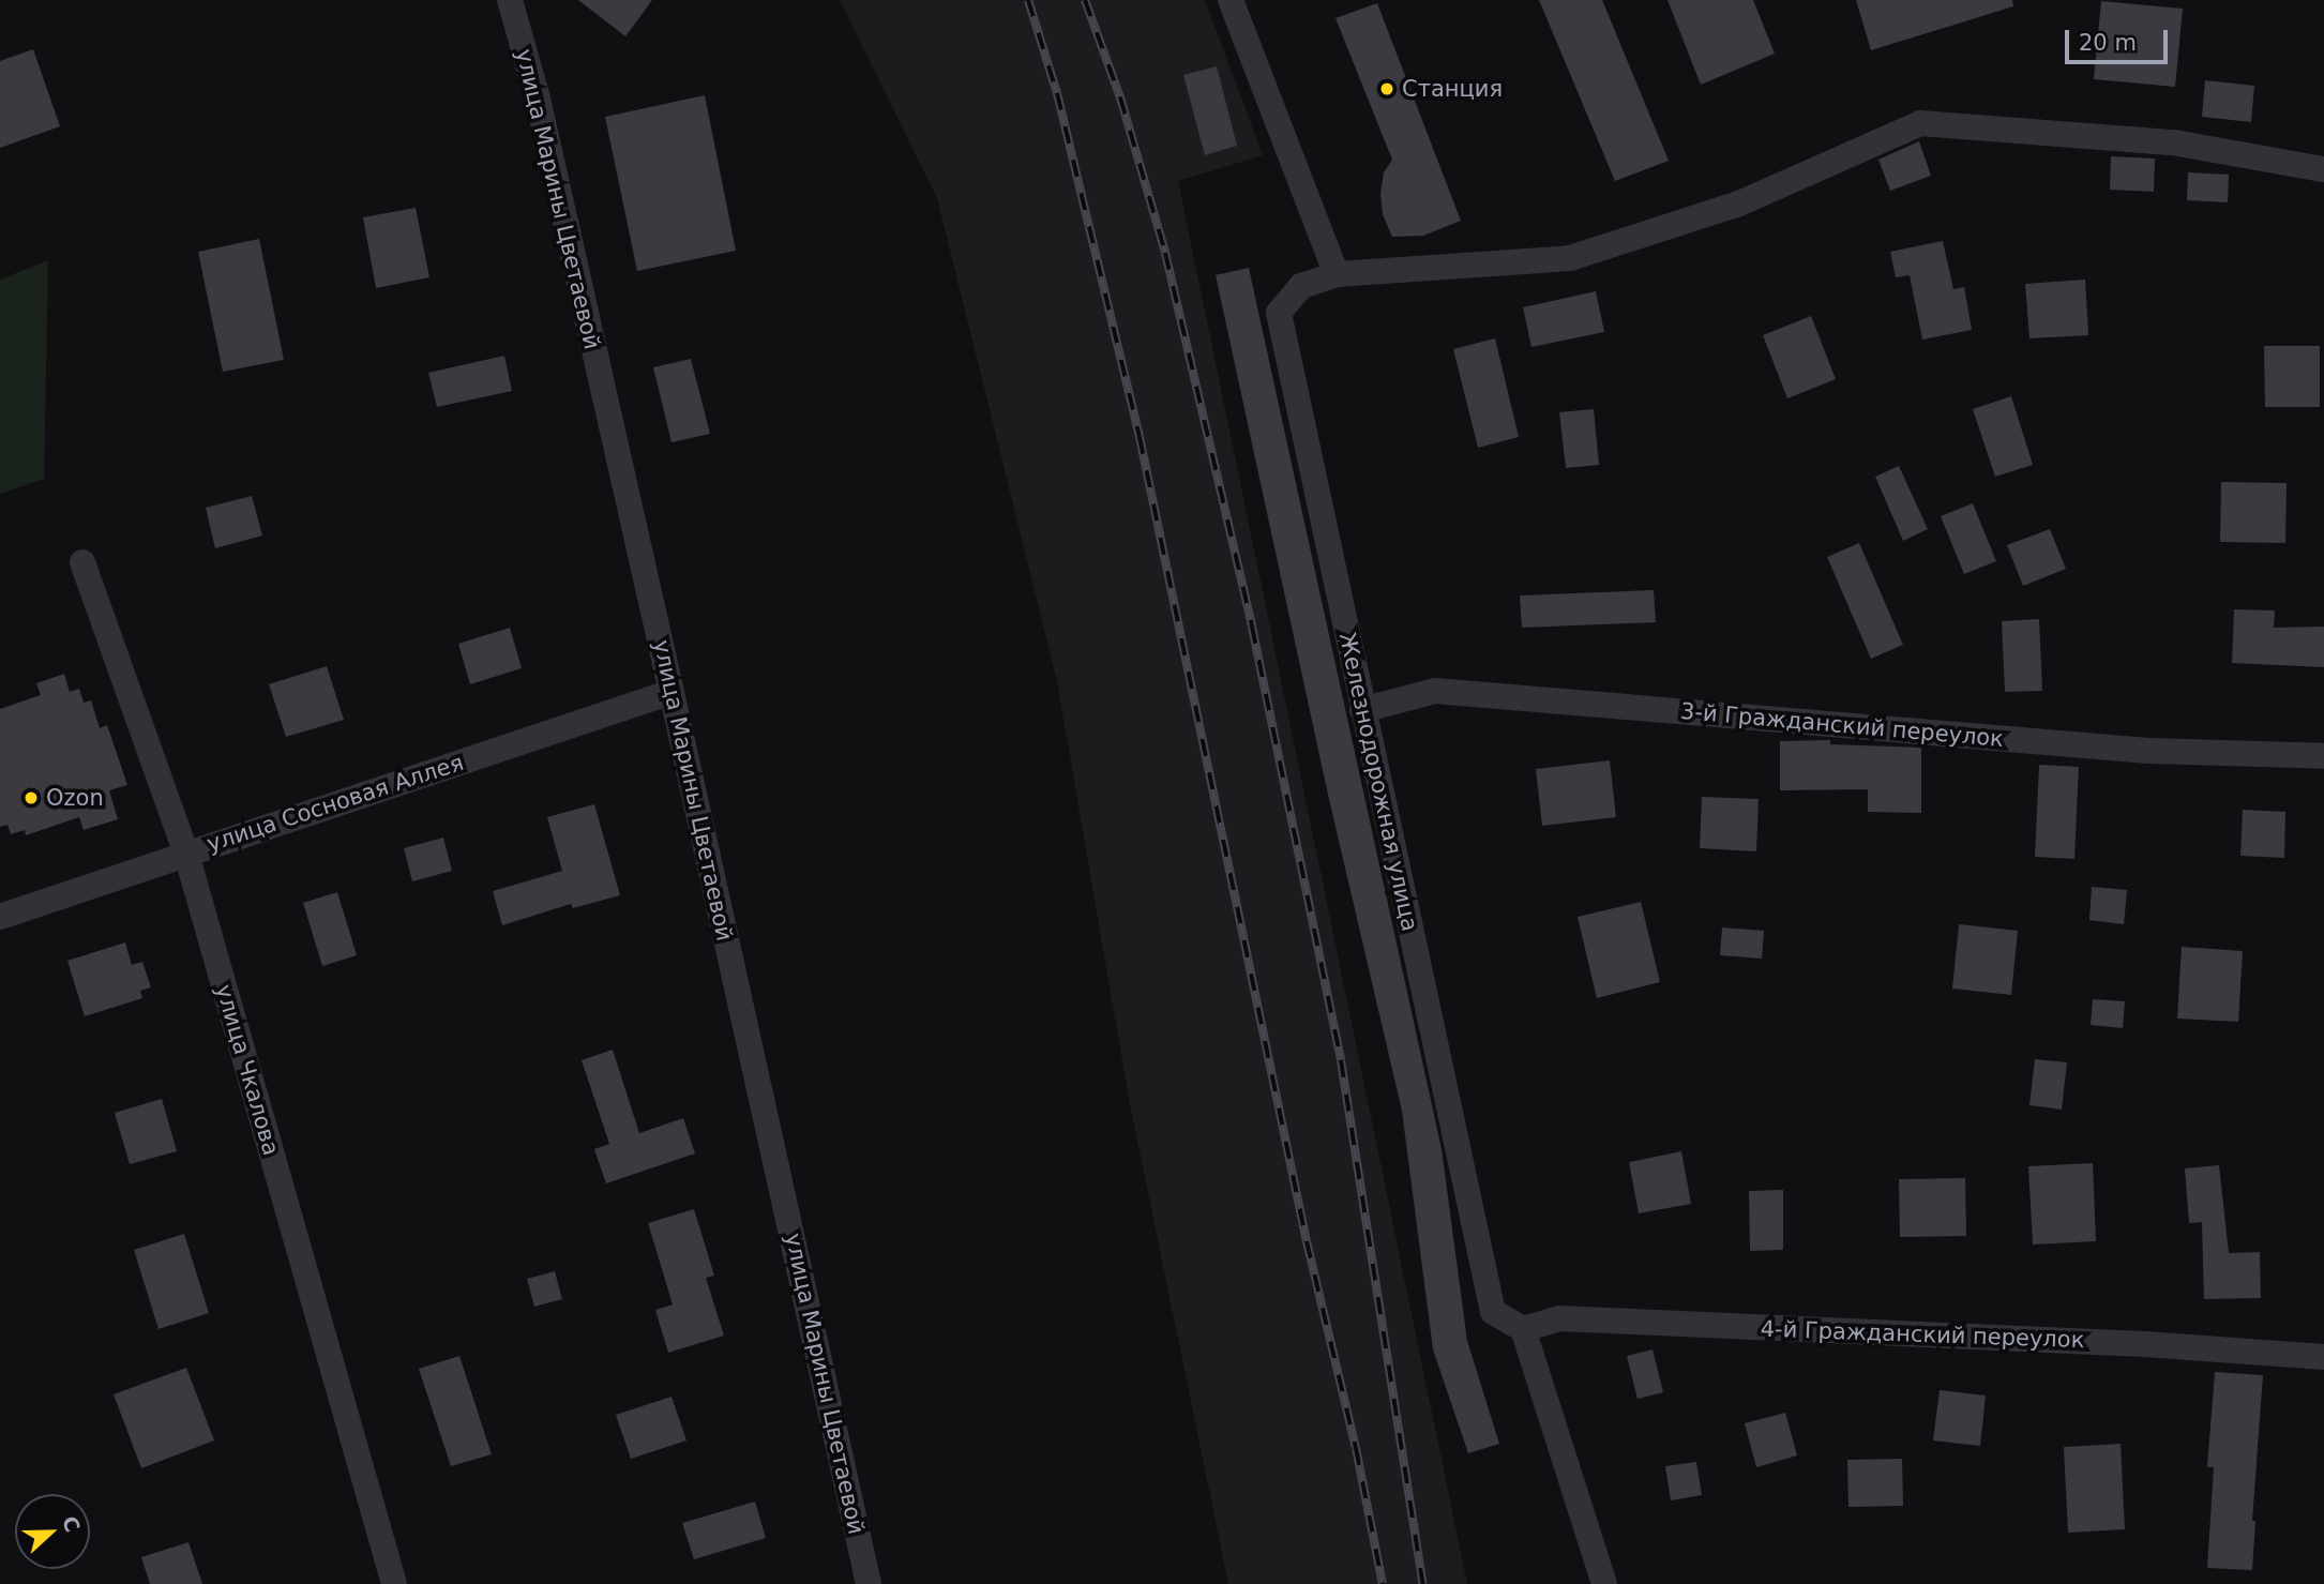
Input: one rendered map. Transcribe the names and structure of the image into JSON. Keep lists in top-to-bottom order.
{
  "streets": {
    "street": [
      "улица Марины Цветаевой",
      "3-й Гражданский переулок",
      "Железнодорожная улица",
      "улица Сосновая Аллея",
      "улица Чкалова",
      "4-й Гражданский переулок"
    ]
  },
  "crossings": [
    ["улица Марины Цветаевой", "улица Сосновая Аллея"],
    ["3-й Гражданский переулок", "Железнодорожная улица"],
    ["Железнодорожная улица", "4-й Гражданский переулок"],
    ["улица Сосновая Аллея", "улица Чкалова"]
  ],
  "places": ["Станция", "Ozon"],
  "scale_bar": "20 m",
  "north": "right"
}
